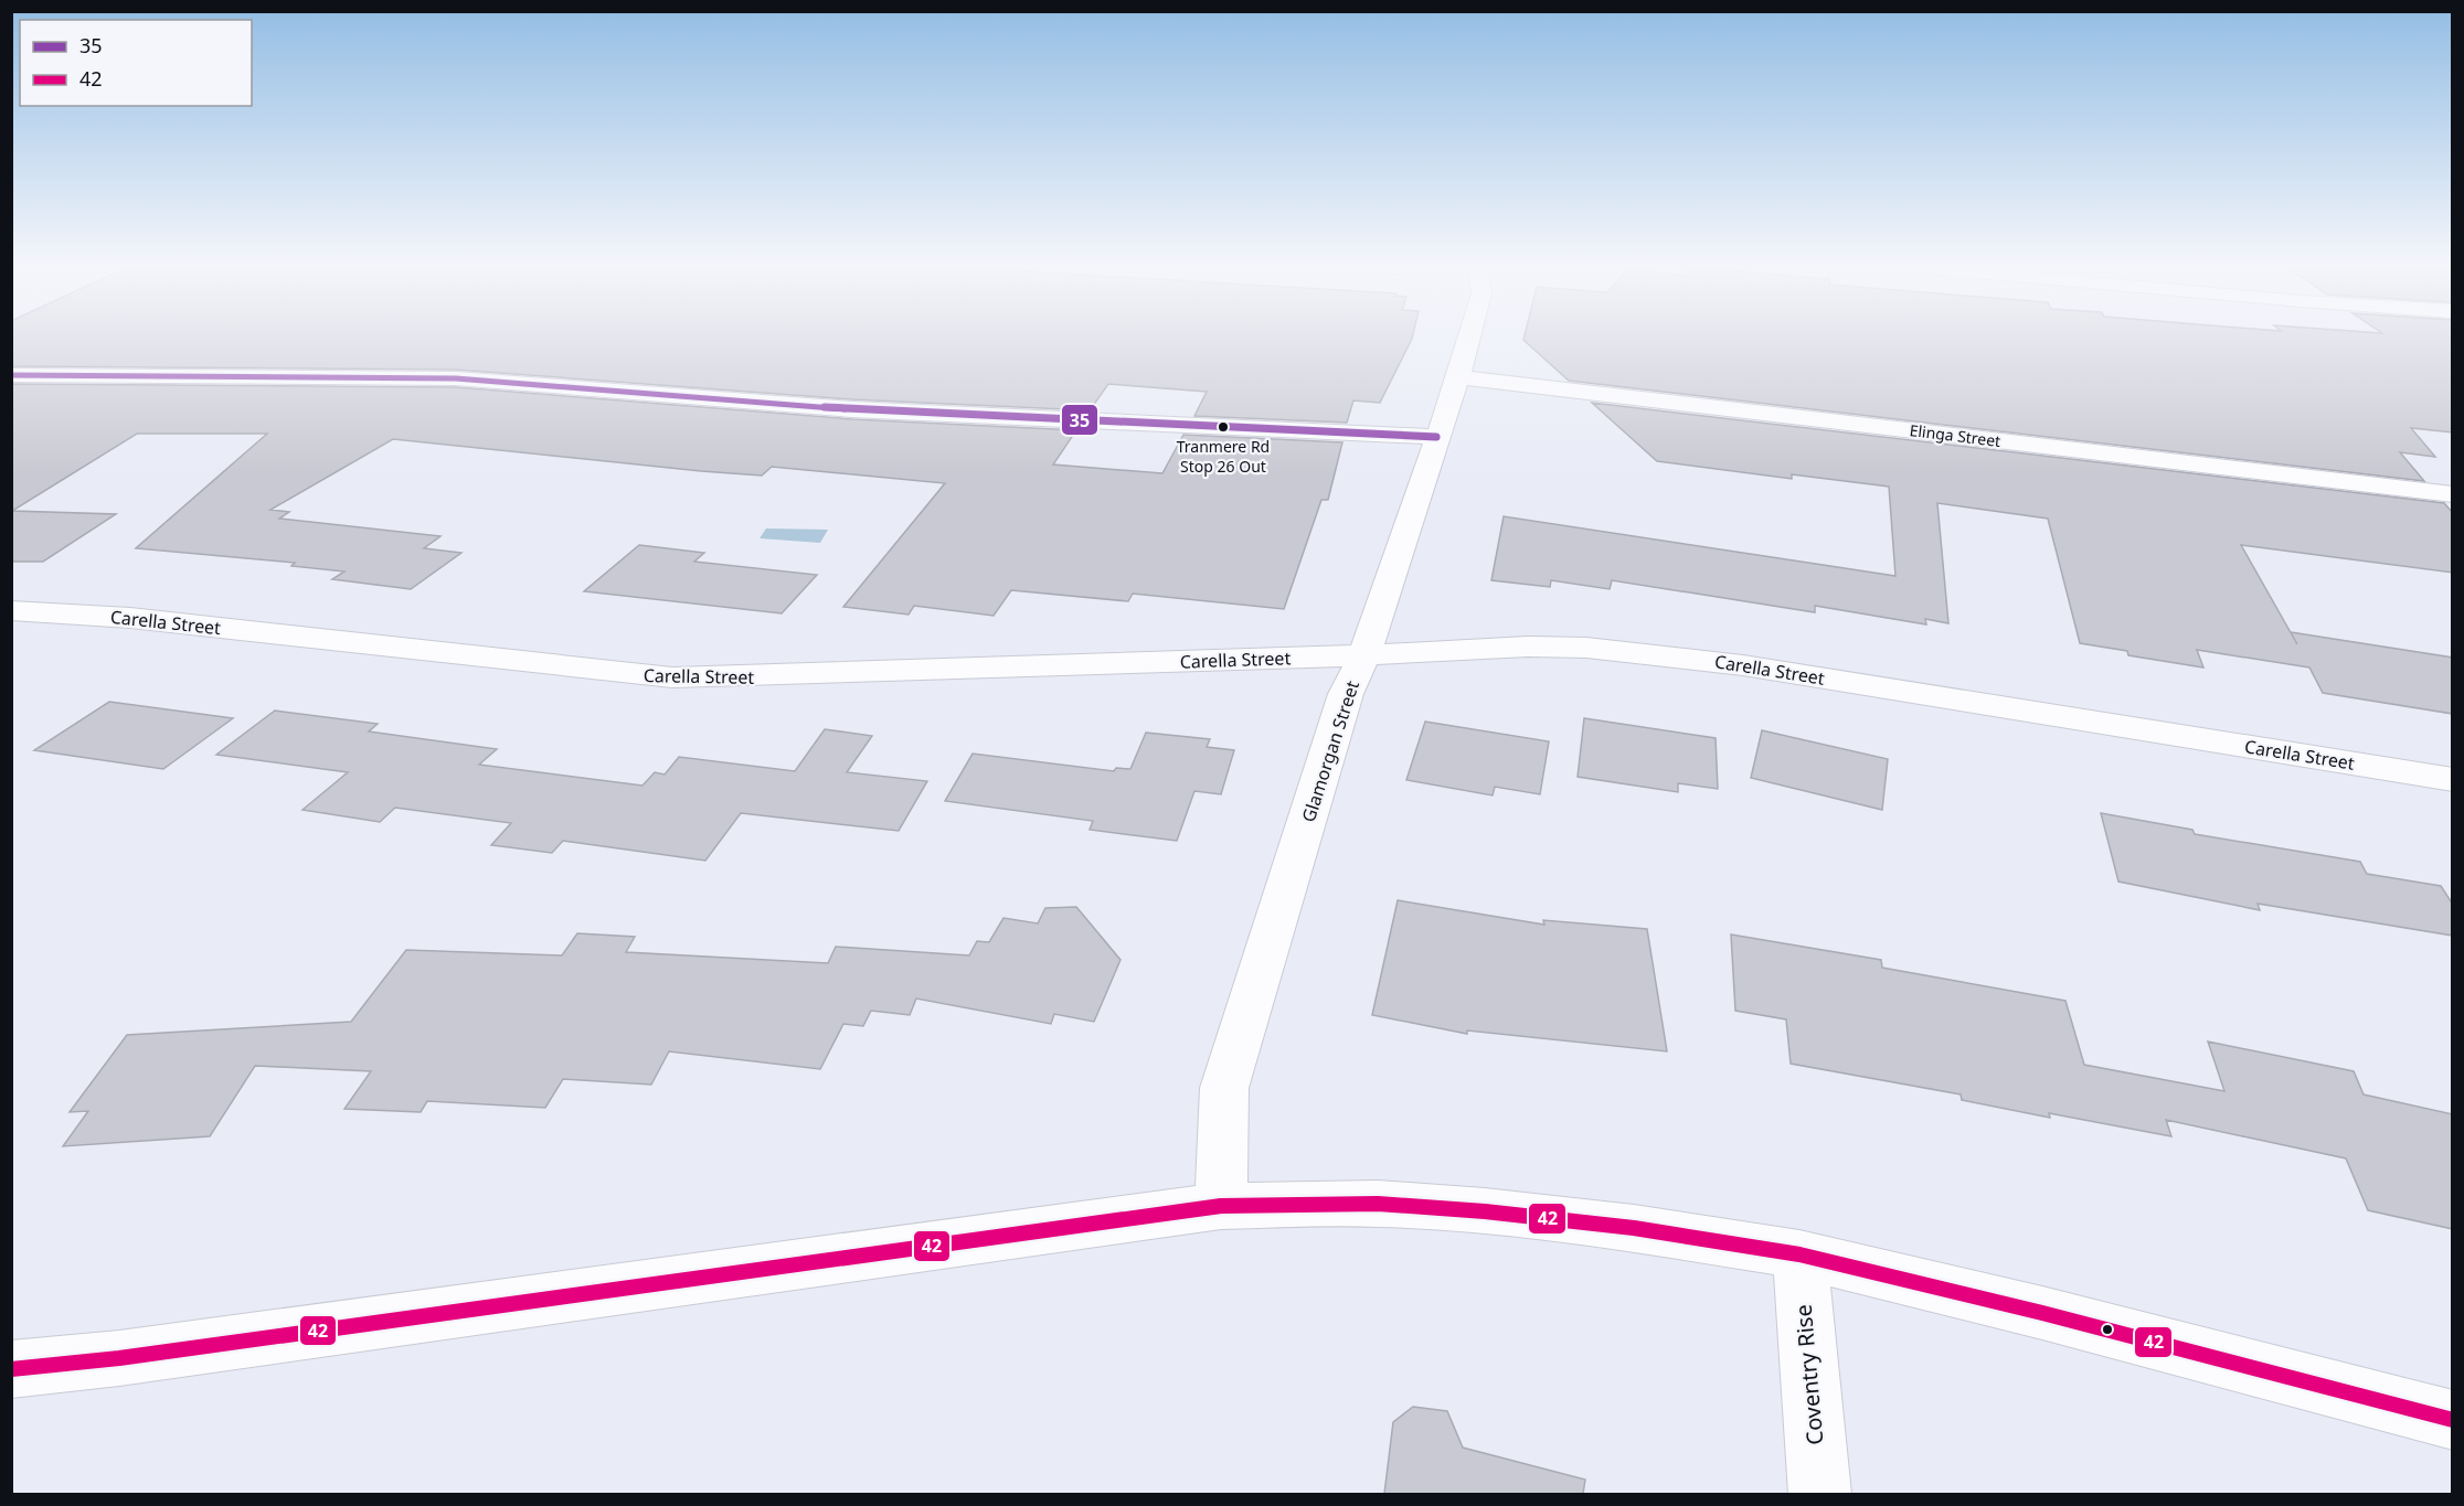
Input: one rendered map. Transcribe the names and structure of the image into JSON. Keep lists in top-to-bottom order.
{
  "streets": {
    "street": [
      "Elinga Street",
      "Carella Street",
      "Glamorgan Street",
      "Coventry Rise"
    ]
  },
  "crossings": [
    ["Elinga Street", "Glamorgan Street"],
    ["Carella Street", "Glamorgan Street"]
  ],
  "places": ["Tranmere Rd Stop 26 Out"],
  "lines": ["transit line 35", "transit line 42"],
  "legend": ["35", "42"]
}
